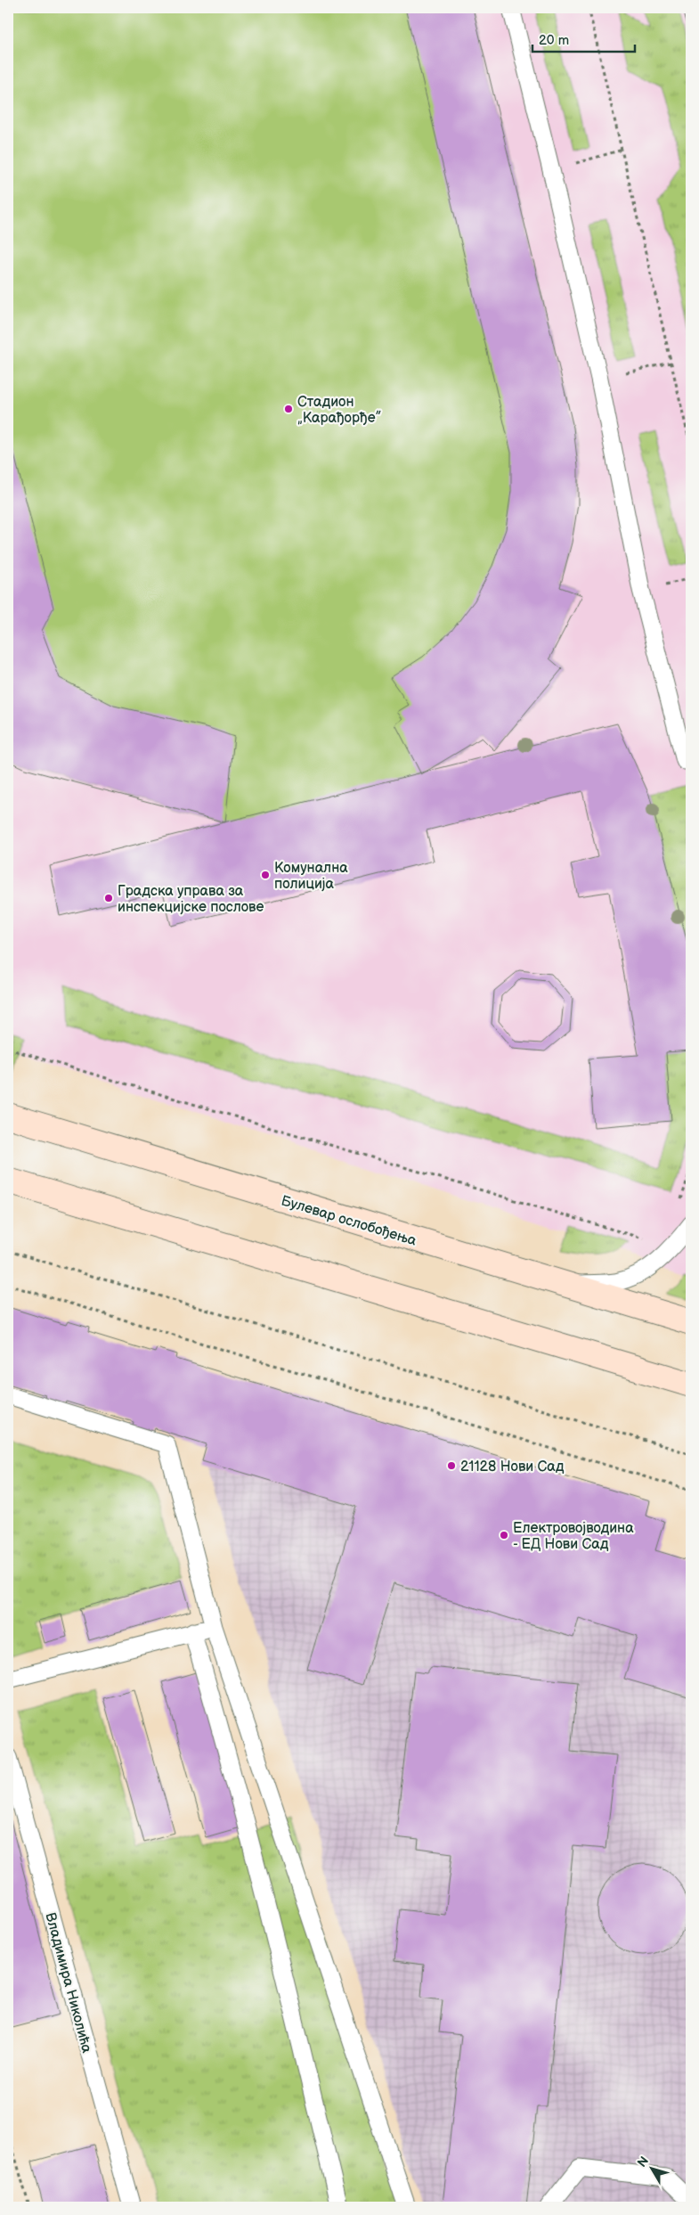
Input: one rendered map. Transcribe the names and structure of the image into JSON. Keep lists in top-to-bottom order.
{
  "streets": {
    "main road": ["Булевар ослобођења"],
    "lane": ["Владимира Николића"]
  },
  "places": [
    "Стадион „Карађорђе”",
    "Комунална полиција",
    "Градска управа за инспекцијске послове",
    "21128 Нови Сад",
    "Електровојводина - ЕД Нови Сад"
  ],
  "scale_bar": "20 m",
  "north": "top left"
}
